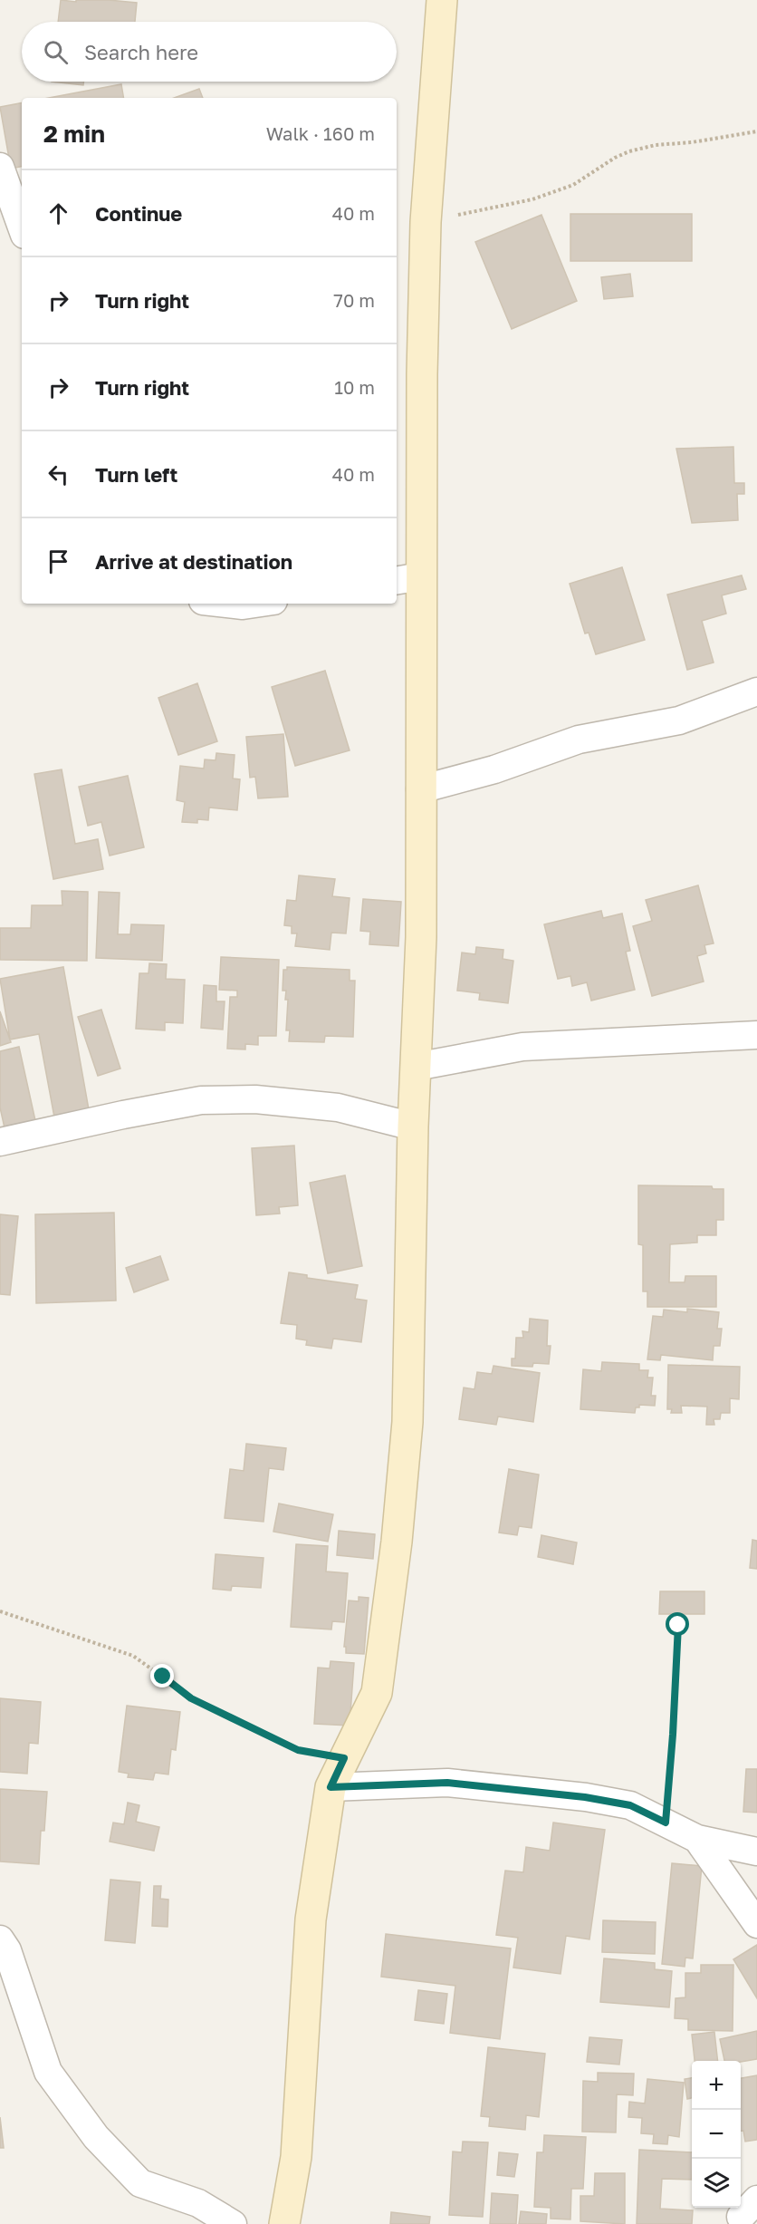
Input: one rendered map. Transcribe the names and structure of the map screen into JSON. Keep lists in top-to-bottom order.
{
  "page": {
    "search": "Search here",
    "heading": ["2 min", "Walk · 160 m"],
    "list": [
      ["Continue", "40 m"],
      ["Turn right", "70 m"],
      ["Turn right", "10 m"],
      ["Turn left", "40 m"],
      "Arrive at destination"
    ],
    "map_buttons": ["+", "−"]
  }
}
